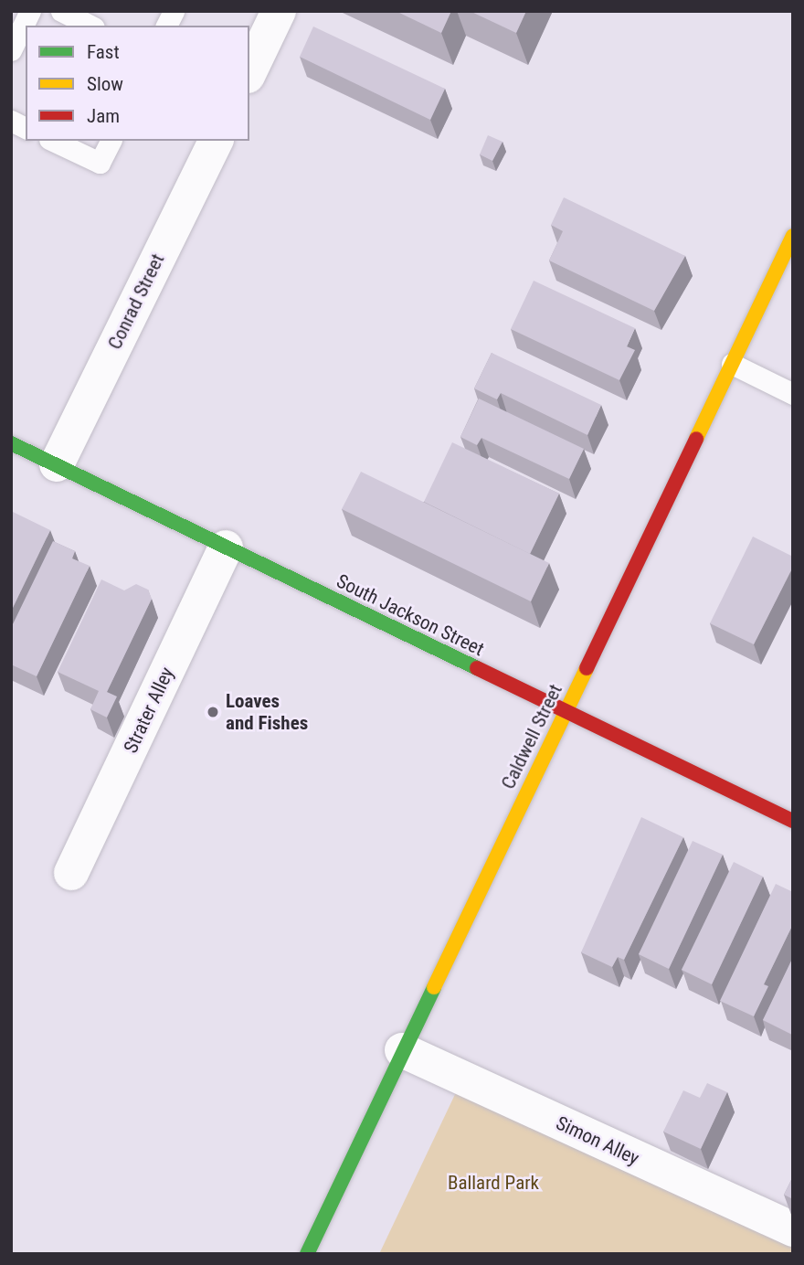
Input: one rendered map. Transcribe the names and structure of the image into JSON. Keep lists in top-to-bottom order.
{
  "streets": {
    "street": [
      "Conrad Street",
      "South Jackson Street",
      "Strater Alley",
      "Caldwell Street",
      "Simon Alley"
    ]
  },
  "crossings": [
    ["Conrad Street", "South Jackson Street"],
    ["South Jackson Street", "Strater Alley"],
    ["South Jackson Street", "Caldwell Street"],
    ["Caldwell Street", "Simon Alley"]
  ],
  "parks": ["Ballard Park"],
  "places": ["Loaves and Fishes"],
  "legend": ["Fast", "Slow", "Jam"]
}
